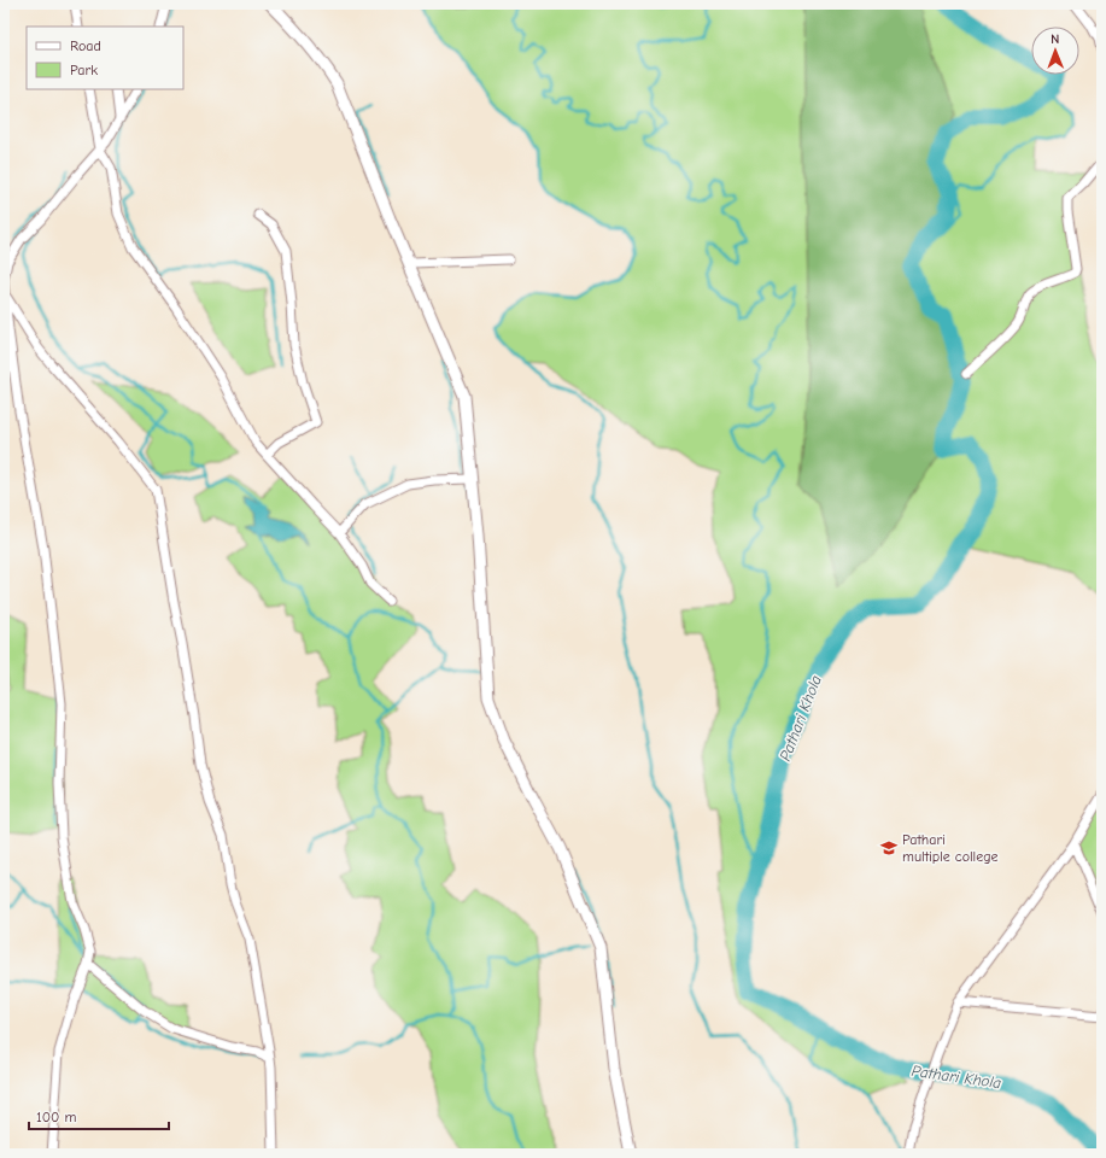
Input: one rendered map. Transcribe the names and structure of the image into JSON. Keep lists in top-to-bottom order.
{
  "water": ["Pathari Khola"],
  "places": {
    "school or university": ["Pathari multiple college"]
  },
  "legend": ["Road", "Park"],
  "scale_bar": "100 m",
  "north": "top"
}
